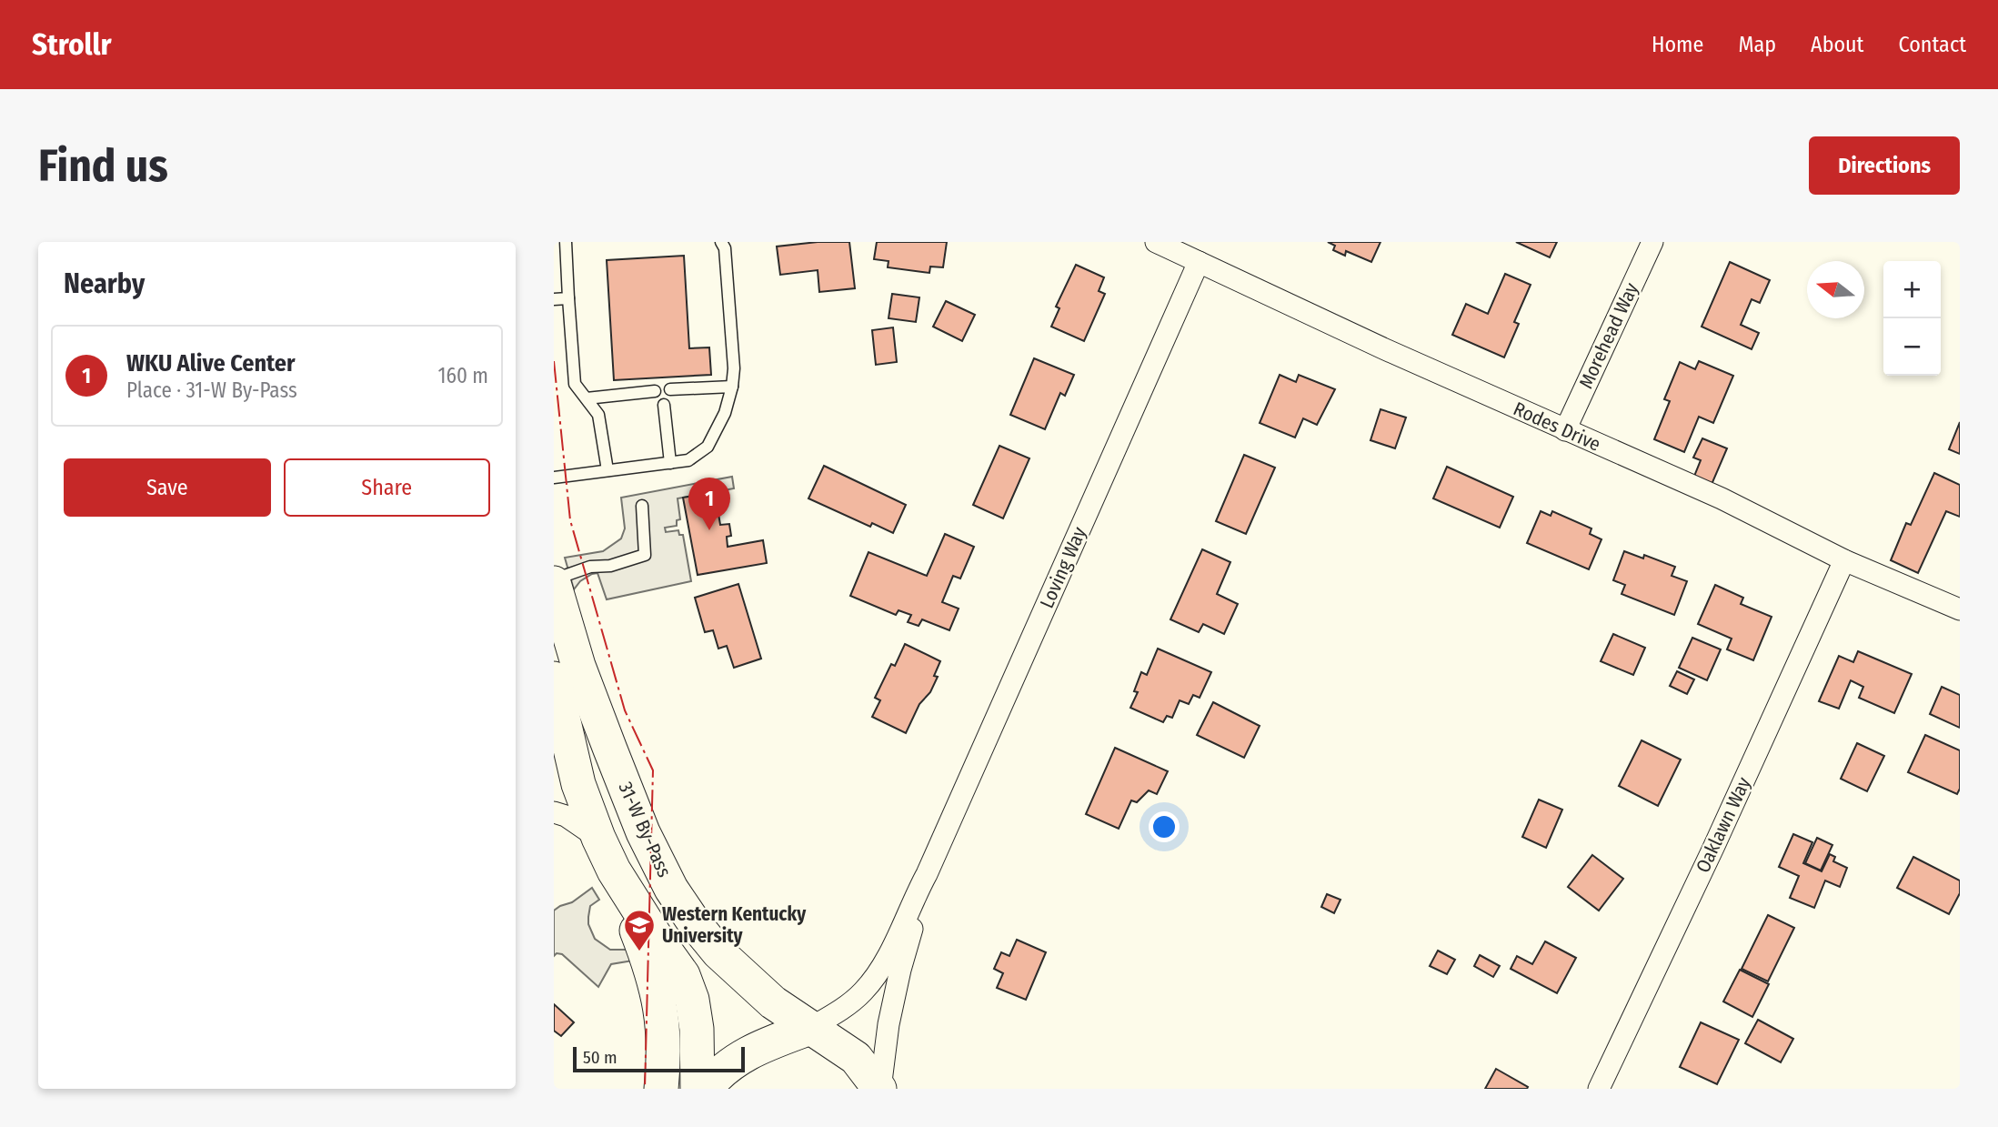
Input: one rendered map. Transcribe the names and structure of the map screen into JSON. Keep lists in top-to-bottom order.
{
  "streets": {
    "main road": ["31-W By-Pass"],
    "street": [
      "Morehead Way",
      "Rodes Drive",
      "Loving Way",
      "Oaklawn Way"
    ]
  },
  "crossings": [
    ["Morehead Way", "Rodes Drive"],
    ["Rodes Drive", "Loving Way"],
    ["Rodes Drive", "Oaklawn Way"],
    ["Loving Way", "31-W By-Pass"]
  ],
  "places": {
    "school or university": ["Western Kentucky University"]
  },
  "scale_bar": "50 m",
  "north": "left",
  "page": {
    "header": "Strollr",
    "nav": [
      "Home",
      "Map",
      "About",
      "Contact"
    ],
    "buttons": [
      "Directions",
      ["Save", "Share"]
    ],
    "title": "Find us",
    "heading": "Nearby",
    "map_buttons": ["+", "−"],
    "list": [
      {
        "mark": "1",
        "name": "WKU Alive Center",
        "note": "Place · 31-W By-Pass",
        "value": "160 m"
      }
    ],
    "pins": "1",
    "scale": "50 m"
  }
}
